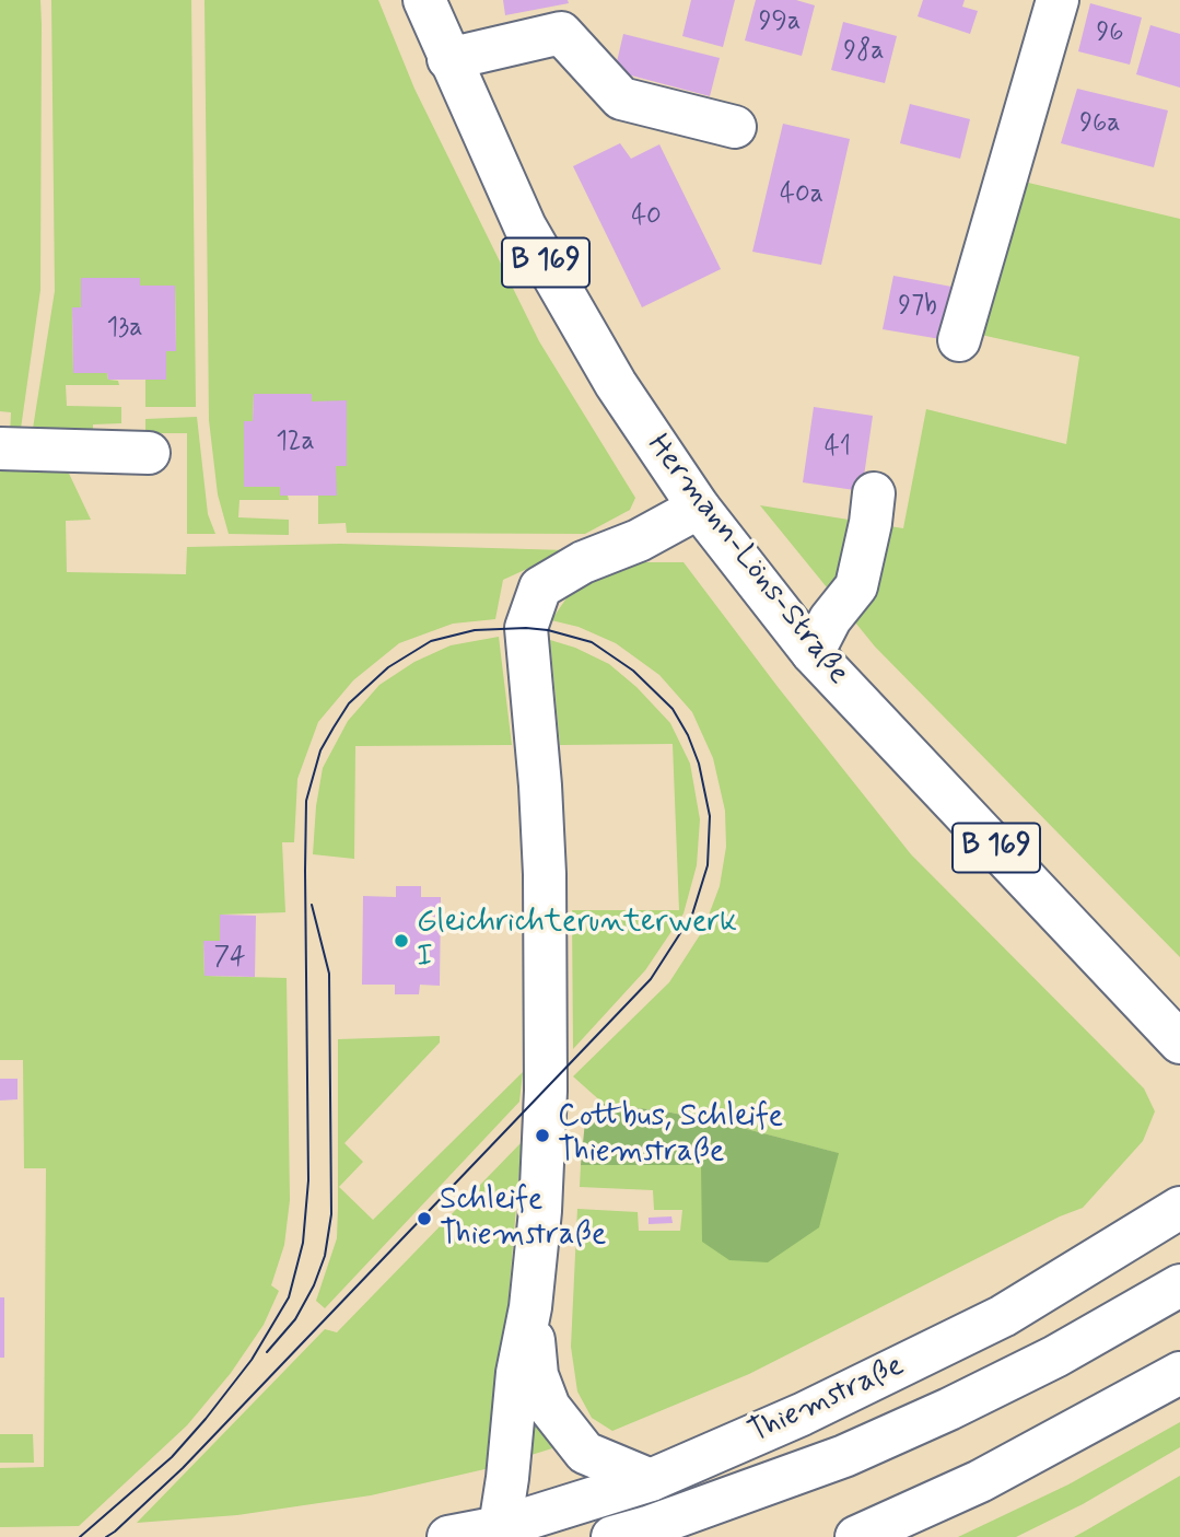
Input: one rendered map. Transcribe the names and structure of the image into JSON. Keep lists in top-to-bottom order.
{
  "streets": {
    "main road": ["B 169", "Hermann-Löns-Straße", "Thiemstraße"]
  },
  "places": ["Gleichrichterunterwerk I", "Cottbus, Schleife Thiemstraße", "Schleife Thiemstraße"],
  "house_numbers": [
    "99a",
    "96",
    "98a",
    "96a",
    "40a",
    "40",
    "97b",
    "13a",
    "12a",
    "41",
    "74"
  ]
}
